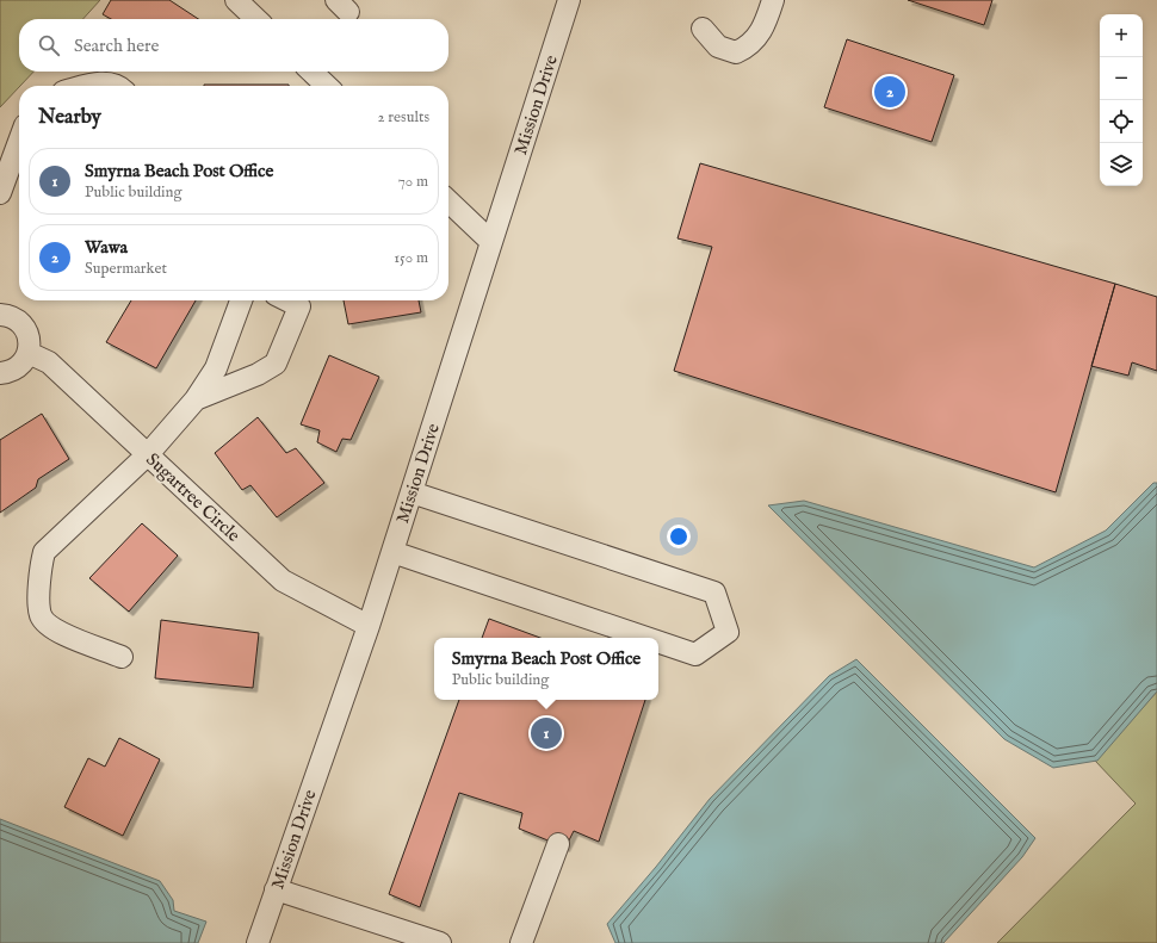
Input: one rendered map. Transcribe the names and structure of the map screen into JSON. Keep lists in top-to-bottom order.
{
  "streets": {
    "street": ["Mission Drive", "Sugartree Circle"]
  },
  "crossings": [
    ["Mission Drive", "Sugartree Circle"]
  ],
  "page": {
    "map_buttons": ["+", "−"],
    "search": "Search here",
    "pins": ["2", "1"],
    "heading": ["Nearby", "2 results"],
    "list": [
      {
        "mark": "1",
        "name": "Smyrna Beach Post Office",
        "note": "Public building",
        "value": "70 m"
      },
      {
        "mark": "2",
        "name": "Wawa",
        "note": "Supermarket",
        "value": "150 m"
      }
    ],
    "popup": ["Smyrna Beach Post Office", "Public building"]
  }
}
